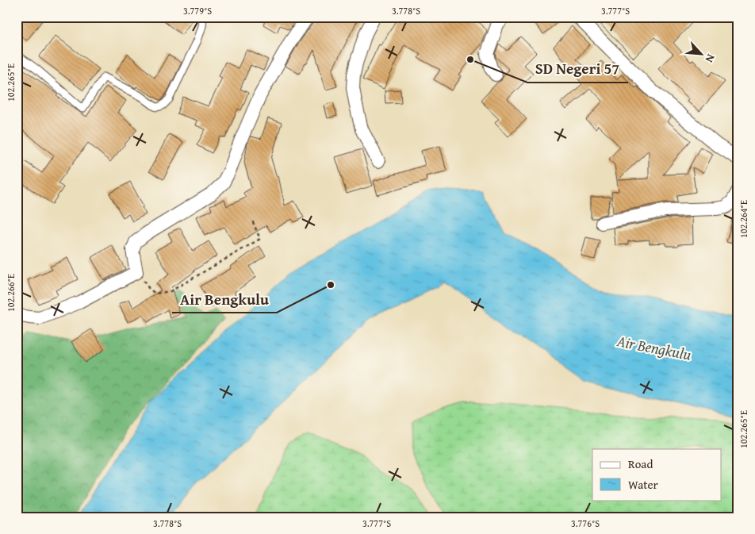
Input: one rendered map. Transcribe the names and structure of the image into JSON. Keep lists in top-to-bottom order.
{
  "water": ["Air Bengkulu"],
  "places": ["SD Negeri 57", "Air Bengkulu"],
  "legend": ["Road", "Water"],
  "north": "bottom right",
  "coordinates": [
    "3.779°S",
    "3.778°S",
    "3.777°S",
    "102.265°E",
    "102.264°E",
    "102.266°E",
    "3.776°S"
  ]
}
